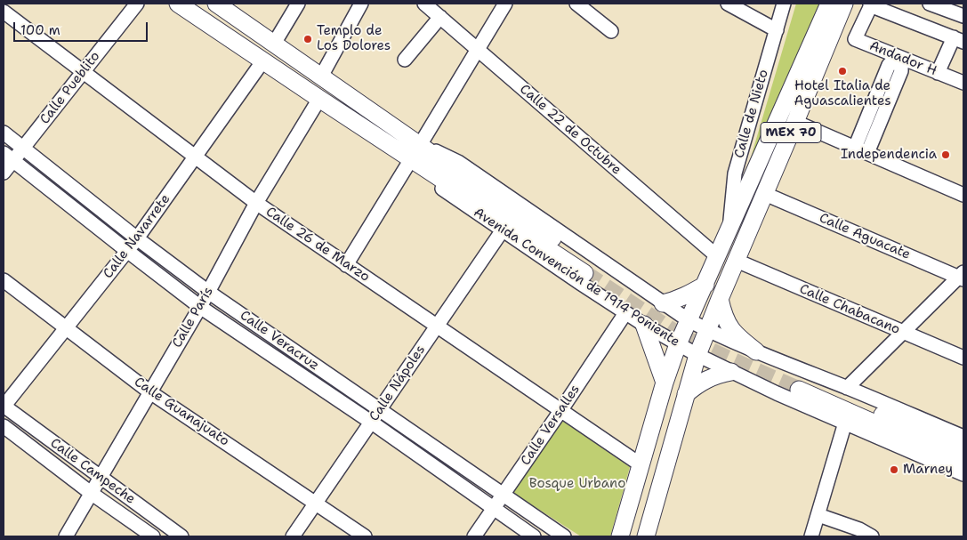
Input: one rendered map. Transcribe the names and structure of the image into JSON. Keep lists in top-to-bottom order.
{
  "streets": {
    "main road": ["MEX 70", "Avenida Convención de 1914 Poniente"],
    "street": [
      "Andador H",
      "Calle Pueblito",
      "Calle de Nieto",
      "Calle 22 de Octubre",
      "Calle Navarrete",
      "Calle Aguacate",
      "Calle 26 de Marzo",
      "Calle Chabacano",
      "Calle París",
      "Calle Veracruz",
      "Calle Nápoles",
      "Calle Guanajuato",
      "Calle Versalles",
      "Calle Campeche"
    ]
  },
  "crossings": [
    ["Calle Pueblito", "Calle 26 de Marzo"],
    ["Calle Pueblito", "Calle Veracruz"],
    ["Calle de Nieto", "MEX 70"],
    ["Calle 22 de Octubre", "MEX 70"],
    ["MEX 70", "Calle Aguacate"],
    ["MEX 70", "Calle 26 de Marzo"],
    ["MEX 70", "Avenida Convención de 1914 Poniente"],
    ["MEX 70", "Calle Chabacano"],
    ["Calle Navarrete", "Calle 26 de Marzo"],
    ["Calle Navarrete", "Avenida Convención de 1914 Poniente"],
    ["Calle Navarrete", "Calle Veracruz"],
    ["Calle Navarrete", "Calle Guanajuato"],
    ["Calle Navarrete", "Calle Campeche"],
    ["Calle 26 de Marzo", "Calle París"],
    ["Calle 26 de Marzo", "Calle Nápoles"],
    ["Calle 26 de Marzo", "Calle Versalles"],
    ["Avenida Convención de 1914 Poniente", "Calle París"],
    ["Avenida Convención de 1914 Poniente", "Calle Nápoles"],
    ["Avenida Convención de 1914 Poniente", "Calle Versalles"],
    ["Calle París", "Calle Veracruz"],
    ["Calle París", "Calle Guanajuato"],
    ["Calle París", "Calle Campeche"],
    ["Calle Veracruz", "Calle Nápoles"],
    ["Calle Veracruz", "Calle Versalles"],
    ["Calle Nápoles", "Calle Guanajuato"]
  ],
  "parks": ["Bosque Urbano"],
  "places": [
    "Templo de Los Dolores",
    "Hotel Italia de Aguascalientes",
    "Independencia",
    "Marney"
  ],
  "scale_bar": "100 m"
}
